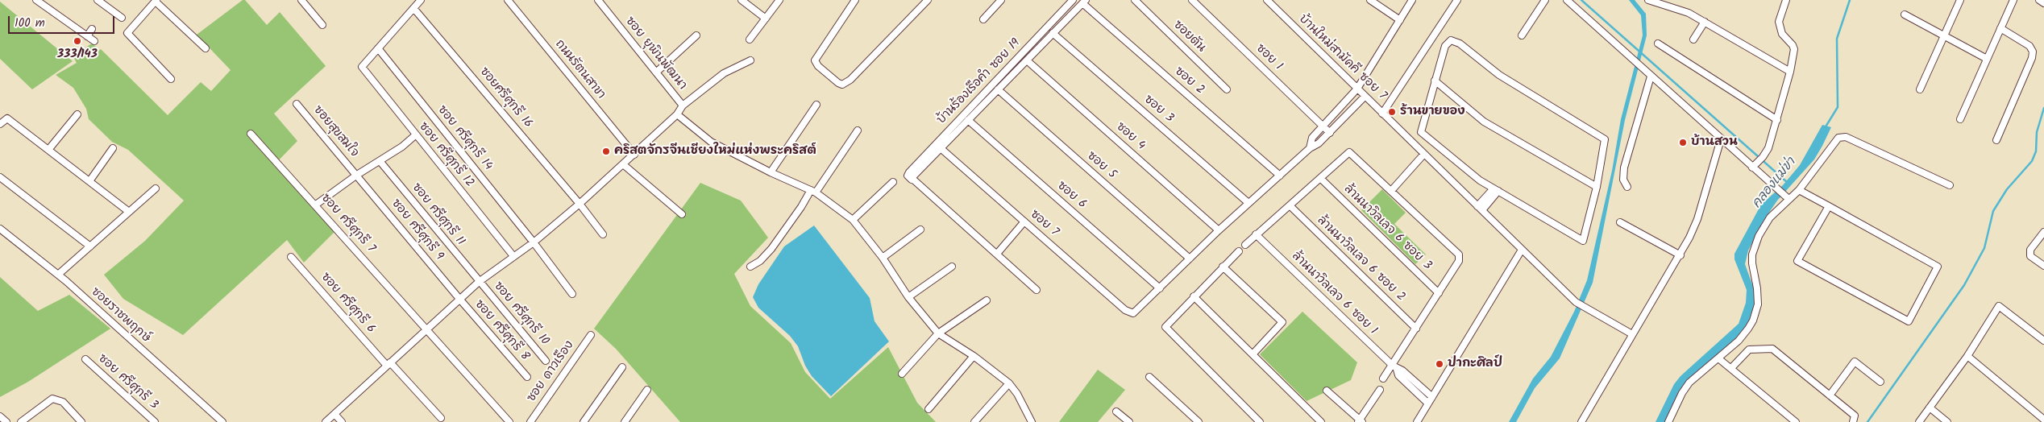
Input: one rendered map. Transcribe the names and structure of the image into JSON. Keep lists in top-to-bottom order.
{
  "streets": {
    "street": [
      "ซอยตัน",
      "ซอย ยุพินพัฒนา",
      "ซอย 1",
      "บ้านใหม่สามัคคี ซอย 7",
      "ถนนรัตนสาขา",
      "ซอย 2",
      "บ้านร้องเรือคำ ซอย 19",
      "ซอยศรีศุกรี 16",
      "ซอย 3",
      "ซอยสุขสมใจ",
      "ซอย 4",
      "ซอย ศรีศุกรี 14",
      "ซอย ศรีศุกรี 12",
      "ซอย 5",
      "ซอย 6",
      "ซอย ศรีศุกรี 11",
      "ซอย ศรีศุกรี 7",
      "ซอย 7",
      "ล้านนาวิลเลจ 6 ซอย 3",
      "ซอย ศรีศุกรี 9",
      "ล้านนาวิลเลจ 6 ซอย 2",
      "ล้านนาวิลเลจ 6 ซอย 1",
      "ซอย ศรีศุกรี 6",
      "ซอย ศรีศุกรี 10",
      "ซอยราชพฤกษ์",
      "ซอย ศรีศุกรี 8",
      "ซอย ดาวเรือง",
      "ซอย ศรีศุกรี 3"
    ]
  },
  "crossings": [
    ["ซอย ยุพินพัฒนา", "ถนนรัตนสาขา"],
    ["ซอย ยุพินพัฒนา", "ซอยศรีศุกรี 16"],
    ["ซอย ยุพินพัฒนา", "ซอย ศรีศุกรี 14"],
    ["ซอย ยุพินพัฒนา", "ซอย ศรีศุกรี 12"],
    ["ซอย ยุพินพัฒนา", "ซอย ศรีศุกรี 11"],
    ["ซอย ยุพินพัฒนา", "ซอย ศรีศุกรี 7"],
    ["ซอย ยุพินพัฒนา", "ซอย ศรีศุกรี 9"],
    ["ซอย ยุพินพัฒนา", "ซอย ศรีศุกรี 6"],
    ["ซอย ยุพินพัฒนา", "ซอย ศรีศุกรี 10"],
    ["ซอย ยุพินพัฒนา", "ซอย ศรีศุกรี 8"],
    ["ซอยสุขสมใจ", "ซอย ศรีศุกรี 9"],
    ["ซอย ศรีศุกรี 14", "ซอย ศรีศุกรี 12"],
    ["ซอย 6", "ซอย 7"],
    ["ซอย ศรีศุกรี 11", "ซอย ศรีศุกรี 10"],
    ["ซอย ศรีศุกรี 9", "ซอย ศรีศุกรี 8"]
  ],
  "water": ["คลองแม่ข่า"],
  "places": [
    "333/143",
    "ร้านขายของ",
    "บ้านสวน",
    "คริสตจักรจีนเชียงใหม่แห่งพระคริสต์",
    "ปากะศิลป์"
  ],
  "scale_bar": "100 m"
}
